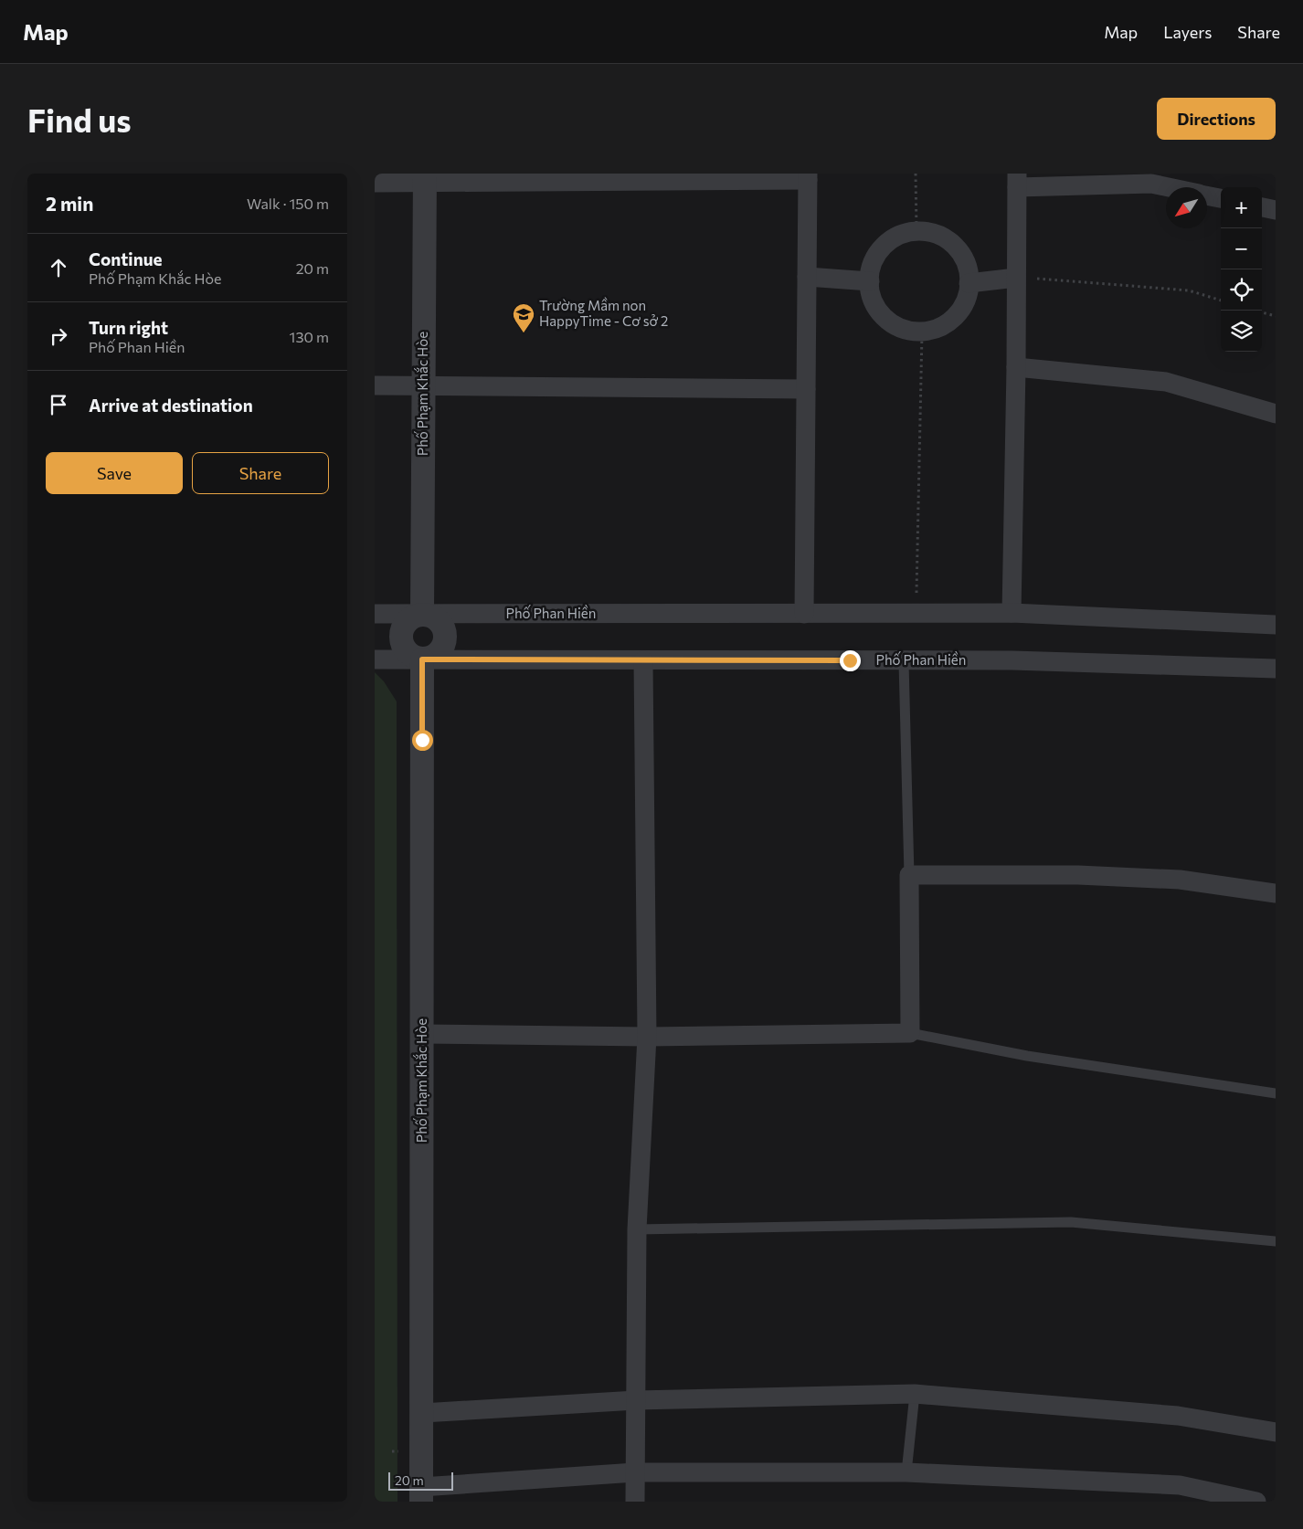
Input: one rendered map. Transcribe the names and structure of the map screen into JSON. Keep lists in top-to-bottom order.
{
  "streets": {
    "street": ["Phố Phạm Khắc Hòe", "Phố Phan Hiền"]
  },
  "crossings": [
    ["Phố Phạm Khắc Hòe", "Phố Phan Hiền"]
  ],
  "places": {
    "school or university": ["Trường Mầm non HappyTime - Cơ sở 2"]
  },
  "scale_bar": "20 m",
  "north": "bottom left",
  "page": {
    "header": "Map",
    "nav": ["Map", "Layers", "Share"],
    "buttons": [
      "Directions",
      ["Save", "Share"]
    ],
    "title": "Find us",
    "heading": ["2 min", "Walk · 150 m"],
    "map_buttons": ["+", "−"],
    "list": [
      ["Continue", "Phố Phạm Khắc Hòe", "20 m"],
      ["Turn right", "Phố Phan Hiền", "130 m"],
      "Arrive at destination"
    ],
    "scale": "20 m"
  }
}
